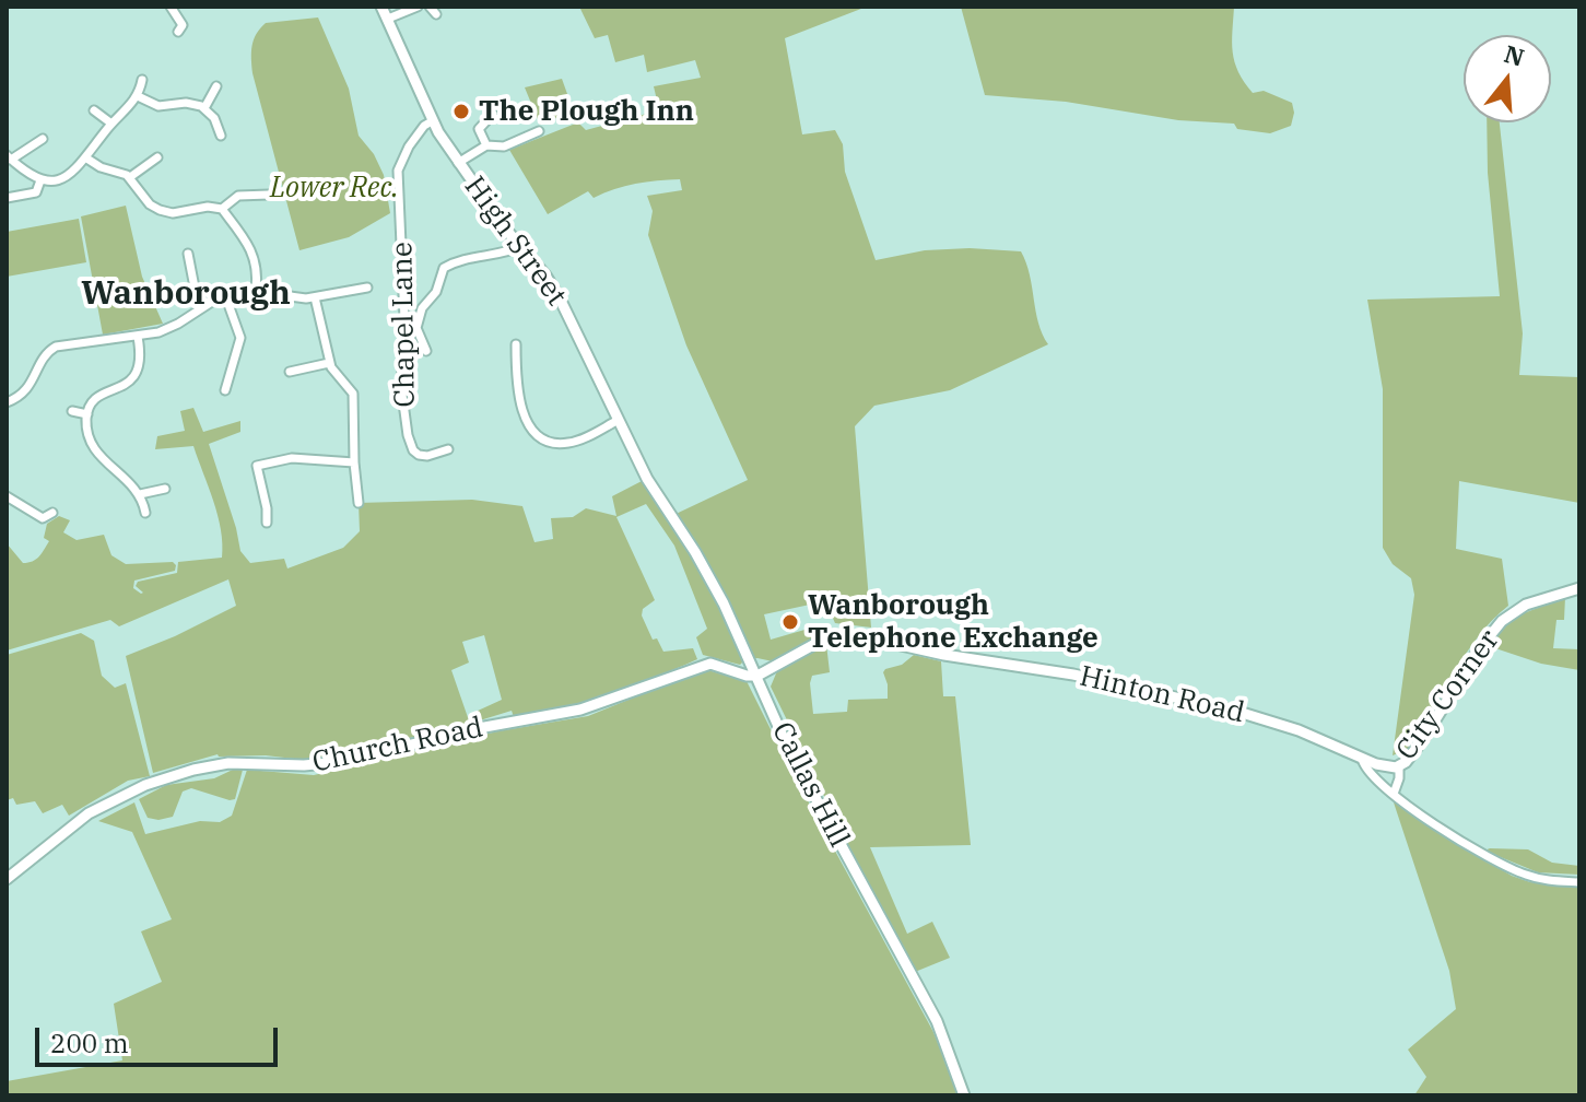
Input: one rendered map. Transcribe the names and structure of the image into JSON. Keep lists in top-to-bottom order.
{
  "streets": {
    "street": [
      "High Street",
      "Chapel Lane",
      "Hinton Road",
      "City Corner",
      "Church Road",
      "Callas Hill"
    ]
  },
  "crossings": [
    ["High Street", "Chapel Lane"],
    ["High Street", "Callas Hill"],
    ["Hinton Road", "City Corner"],
    ["Hinton Road", "Church Road"],
    ["Hinton Road", "Callas Hill"],
    ["Church Road", "Callas Hill"]
  ],
  "districts": ["Wanborough"],
  "parks": ["Lower Rec."],
  "places": ["The Plough Inn", "Wanborough Telephone Exchange"],
  "scale_bar": "200 m",
  "north": "top"
}
